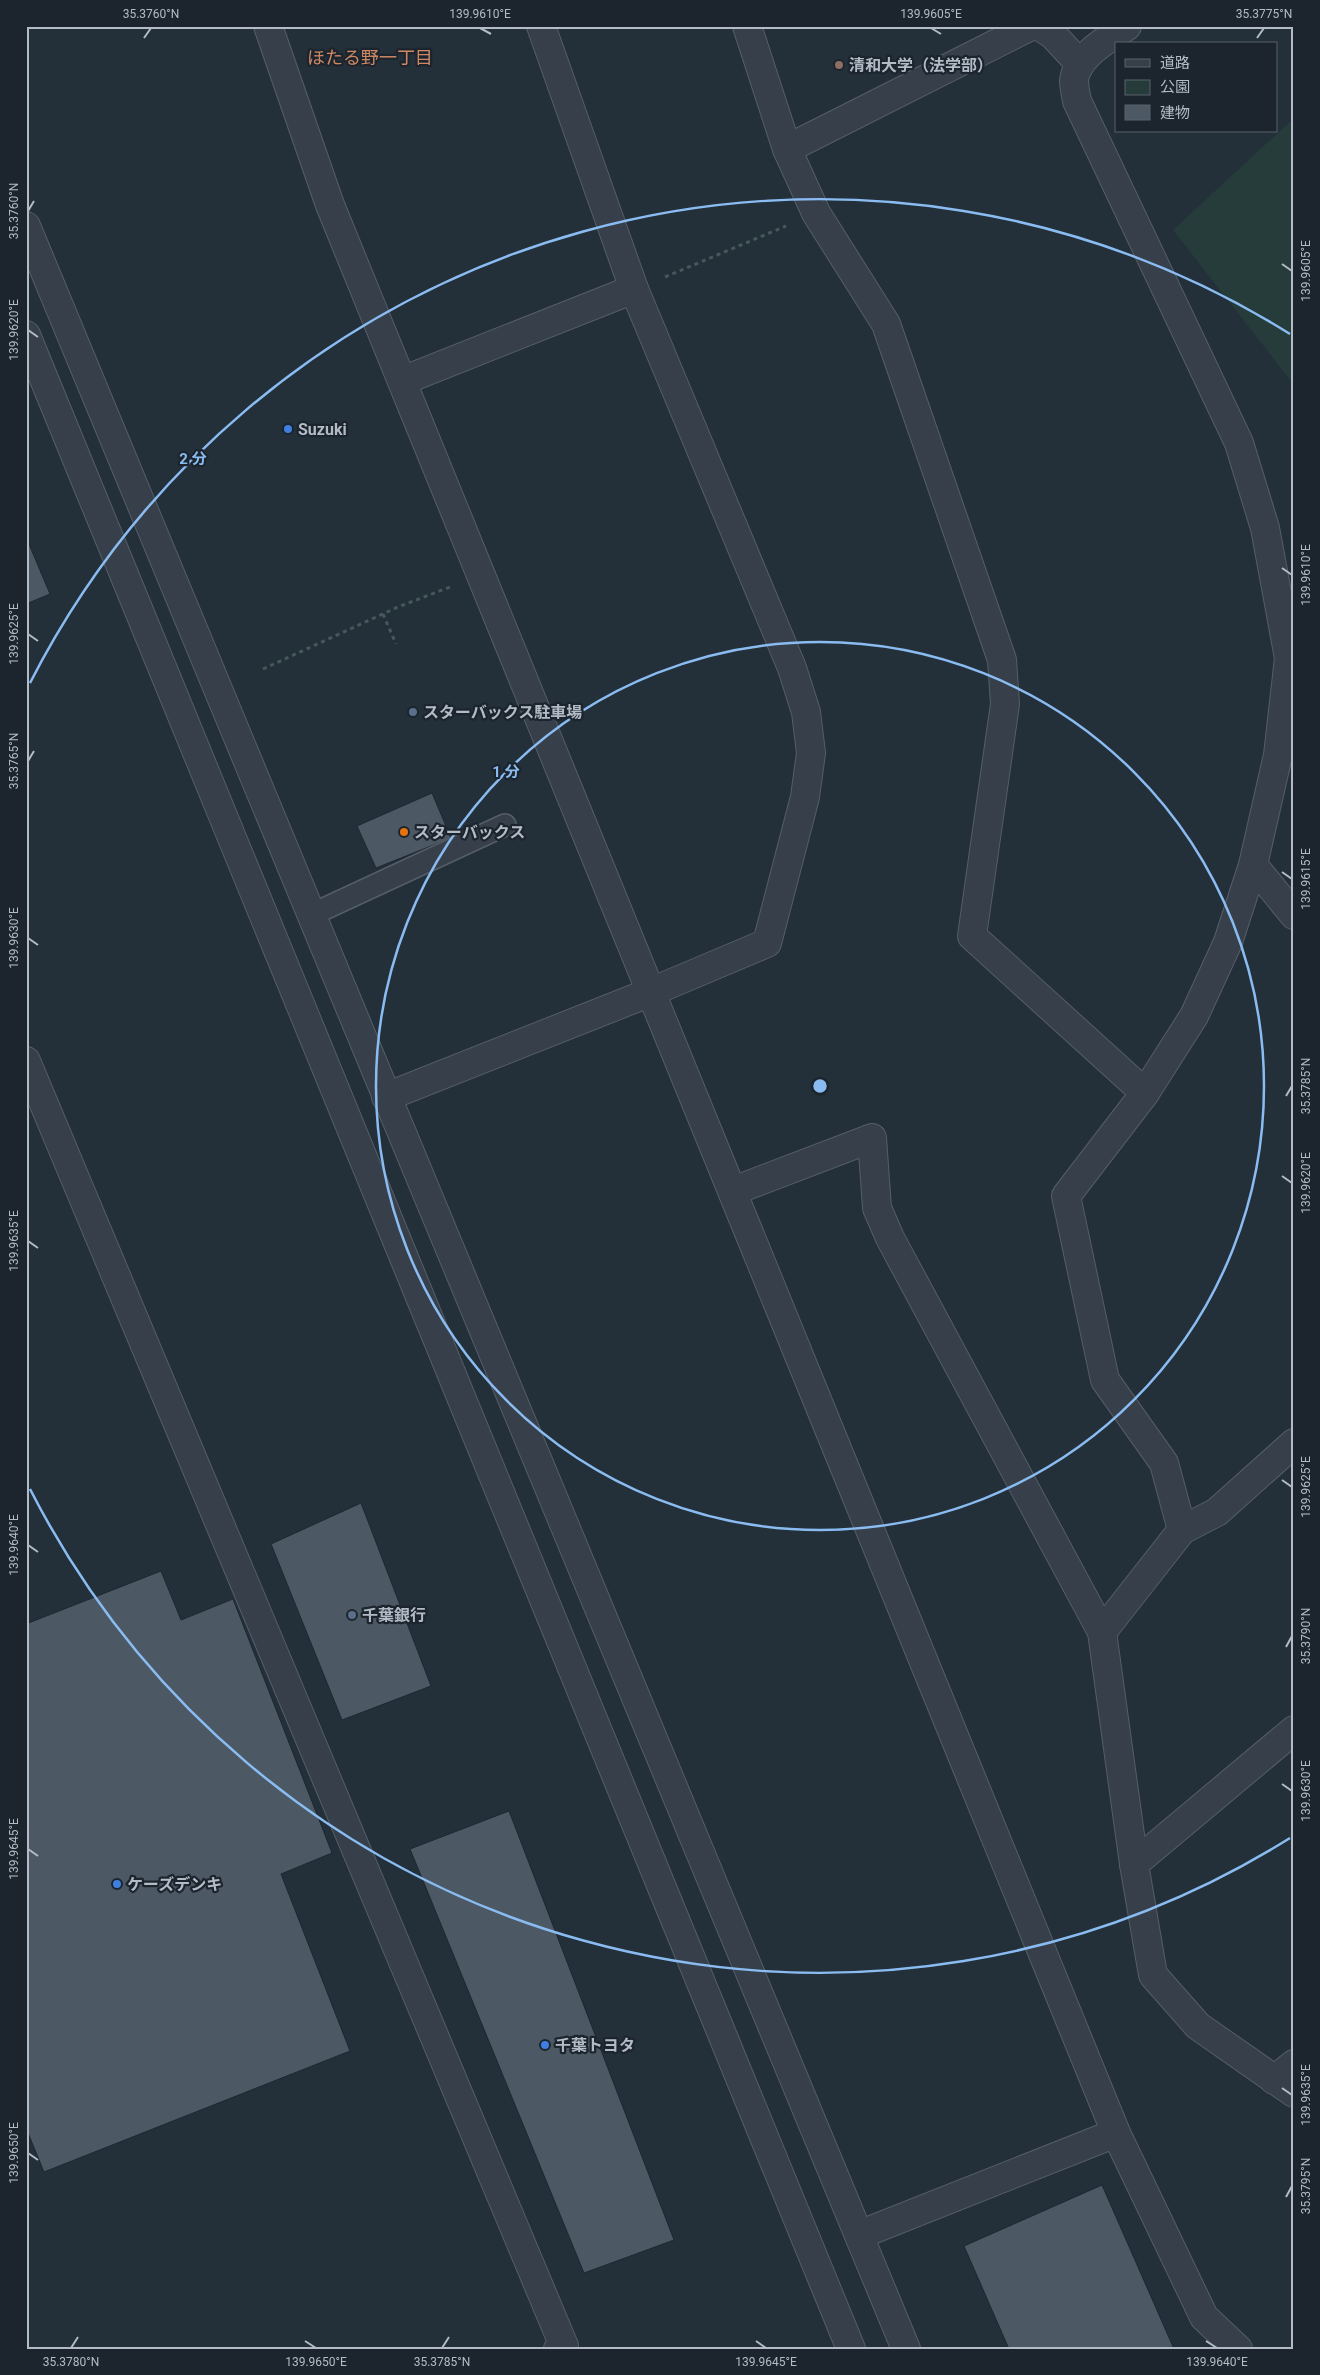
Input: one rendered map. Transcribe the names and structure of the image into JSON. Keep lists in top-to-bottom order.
{
  "districts": ["ほたる野一丁目"],
  "places": [
    "清和大学（法学部）",
    "Suzuki",
    "スターバックス駐車場",
    "スターバックス",
    "千葉銀行",
    "ケーズデンキ",
    "千葉トヨタ"
  ],
  "legend": ["道路", "公園", "建物"],
  "coordinates": [
    "35.3760°N",
    "139.9610°E",
    "139.9605°E",
    "35.3775°N",
    "139.9620°E",
    "139.9625°E",
    "35.3765°N",
    "139.9615°E",
    "139.9630°E",
    "35.3785°N",
    "139.9635°E",
    "139.9640°E",
    "35.3790°N",
    "139.9645°E",
    "139.9650°E",
    "35.3795°N",
    "35.3780°N"
  ],
  "rings": ["2 分", "1 分"]
}
